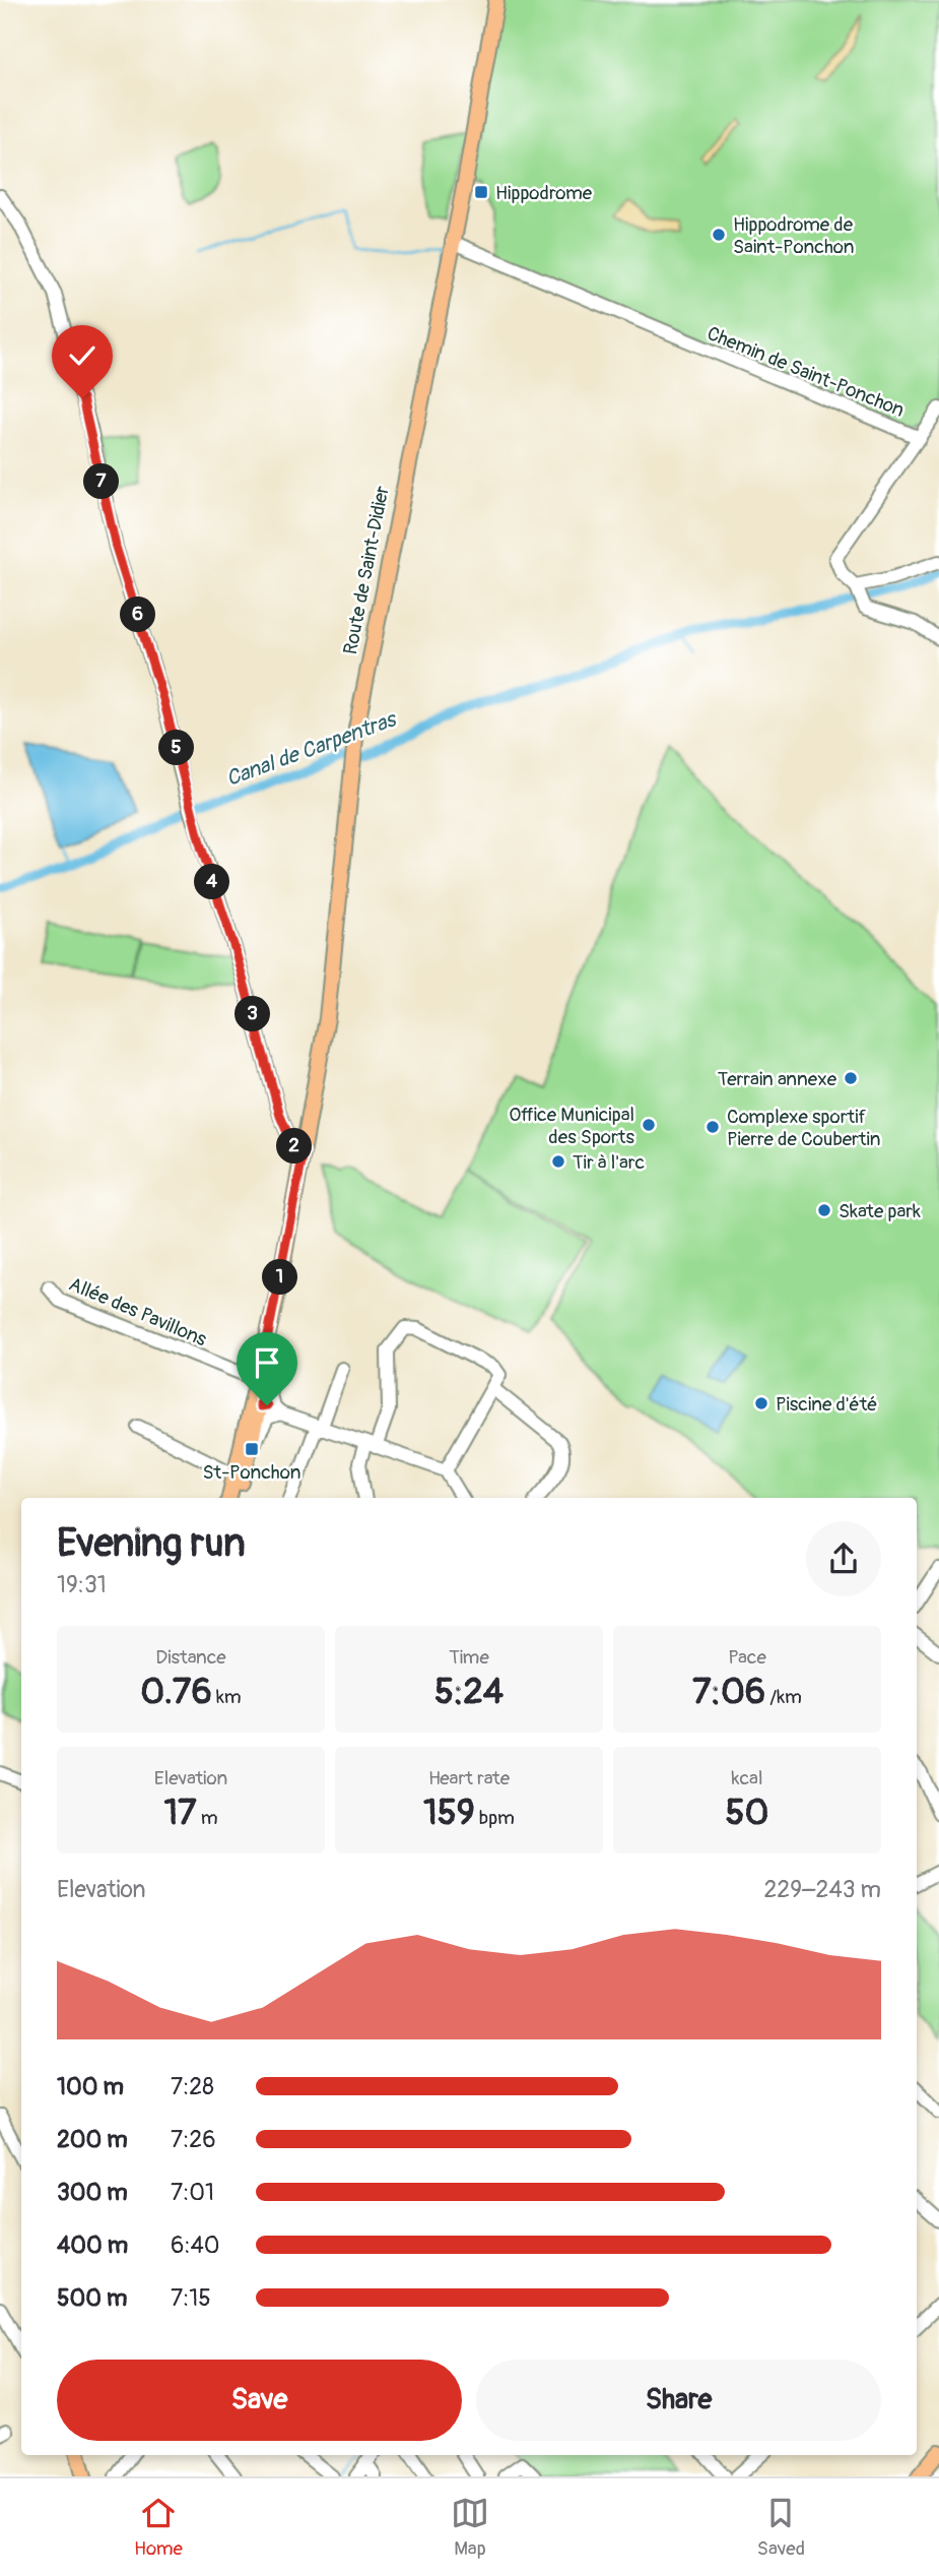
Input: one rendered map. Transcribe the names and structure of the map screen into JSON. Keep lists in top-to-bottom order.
{
  "streets": {
    "main road": ["Route de Saint-Didier"],
    "street": ["Chemin de Saint-Ponchon", "Allée des Pavillons"]
  },
  "crossings": [
    ["Chemin de Saint-Ponchon", "Route de Saint-Didier"],
    ["Route de Saint-Didier", "Allée des Pavillons"]
  ],
  "water": ["Canal de Carpentras"],
  "places": {
    "transit": ["Hippodrome", "St-Ponchon"],
    "other": [
      "Hippodrome de Saint-Ponchon",
      "Terrain annexe",
      "Office Municipal des Sports",
      "Complexe sportif Pierre de Coubertin",
      "Tir à l'arc",
      "Skate park",
      "Piscine d'été"
    ]
  },
  "page": {
    "pins": [
      "7",
      "6",
      "5",
      "4",
      "3",
      "2",
      "1"
    ],
    "heading": ["Evening run", "19:31"],
    "stats": [
      ["Distance", "0.76 km"],
      ["Time", "5:24"],
      ["Pace", "7:06 /km"],
      ["Elevation", "17 m"],
      ["Heart rate", "159 bpm"],
      ["kcal", "50"]
    ],
    "chart": ["Elevation", "229–243 m"],
    "list": [
      {
        "name": "100 m",
        "note": "7:28"
      },
      {
        "name": "200 m",
        "note": "7:26"
      },
      {
        "name": "300 m",
        "note": "7:01"
      },
      {
        "name": "400 m",
        "note": "6:40"
      },
      {
        "name": "500 m",
        "note": "7:15"
      }
    ],
    "buttons": ["Save", "Share"],
    "tabs": ["Home", "Map", "Saved"]
  }
}
